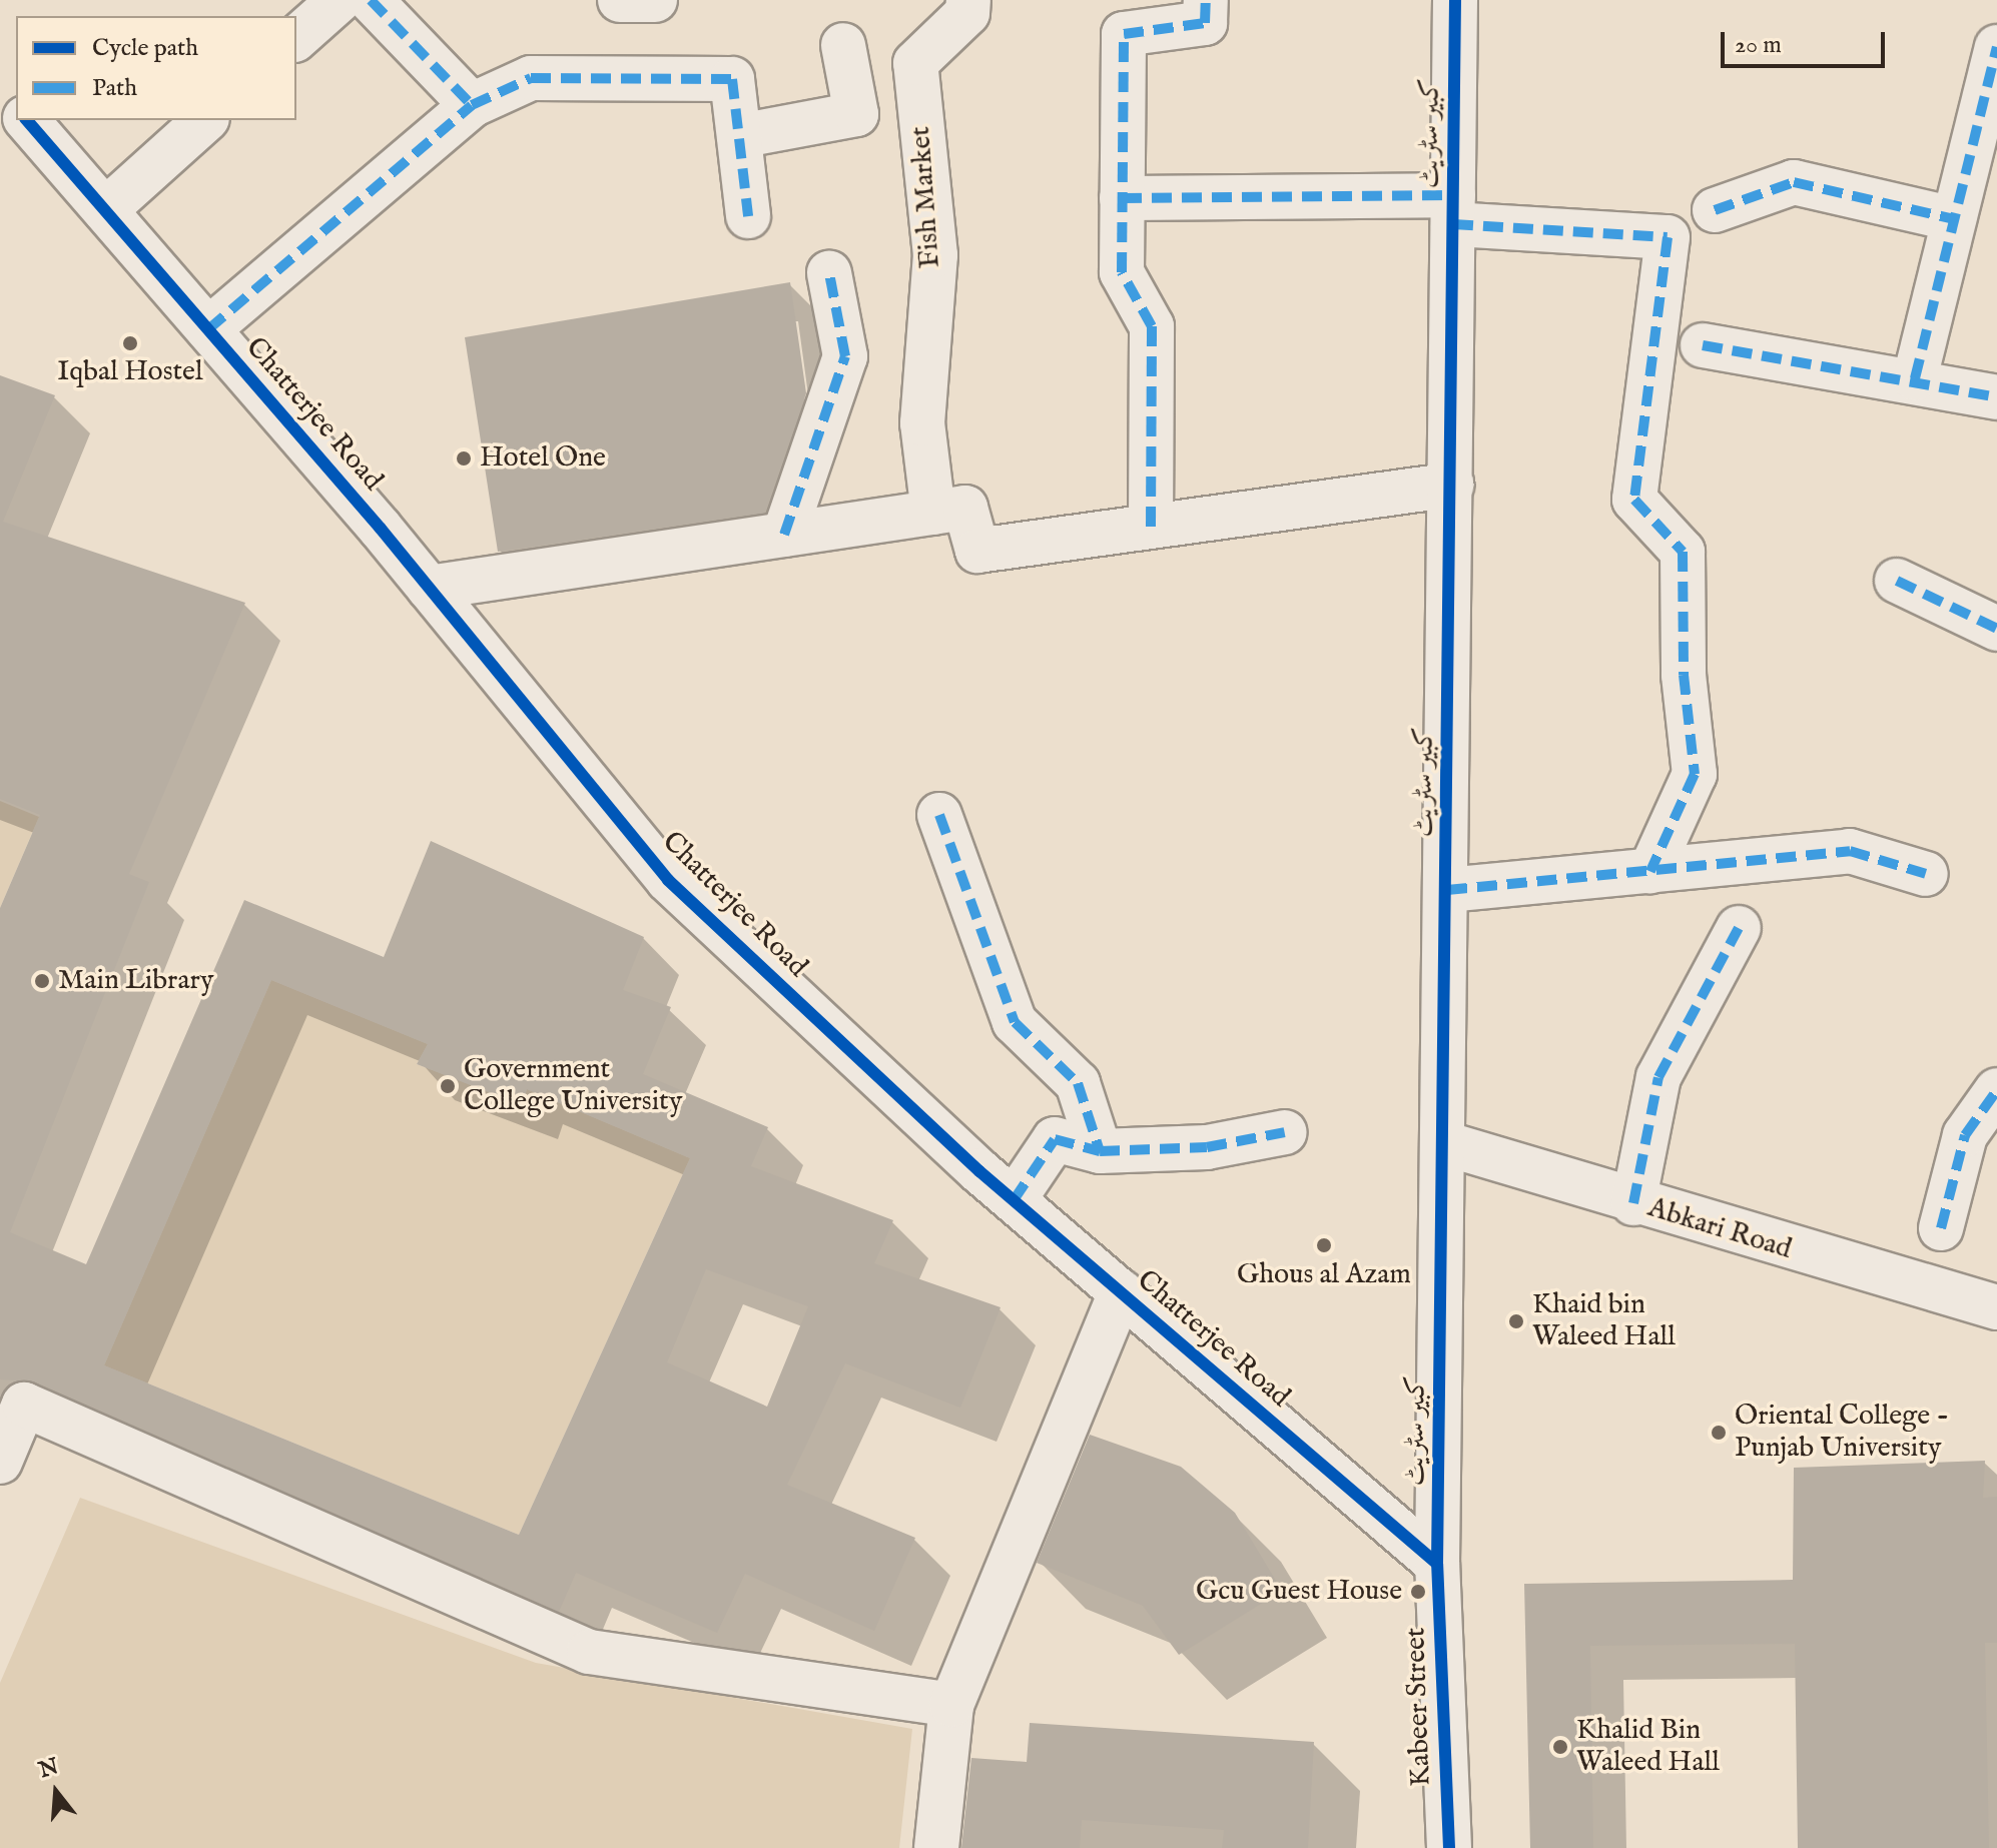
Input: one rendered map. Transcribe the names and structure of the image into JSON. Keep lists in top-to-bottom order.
{
  "streets": {
    "street": [
      "کبیر سٹریٹ",
      "Fish Market",
      "Chatterjee Road",
      "Abkari Road",
      "Kabeer Street"
    ]
  },
  "crossings": [
    ["کبیر سٹریٹ", "Chatterjee Road"],
    ["کبیر سٹریٹ", "Abkari Road"],
    ["کبیر سٹریٹ", "Kabeer Street"],
    ["Chatterjee Road", "Kabeer Street"]
  ],
  "places": [
    "Iqbal Hostel",
    "Hotel One",
    "Main Library",
    "Government College University",
    "Ghous al Azam",
    "Khaid bin Waleed Hall",
    "Oriental College - Punjab University",
    "Gcu Guest House",
    "Khalid Bin Waleed Hall"
  ],
  "legend": ["Cycle path", "Path"],
  "scale_bar": "20 m",
  "north": "top"
}
